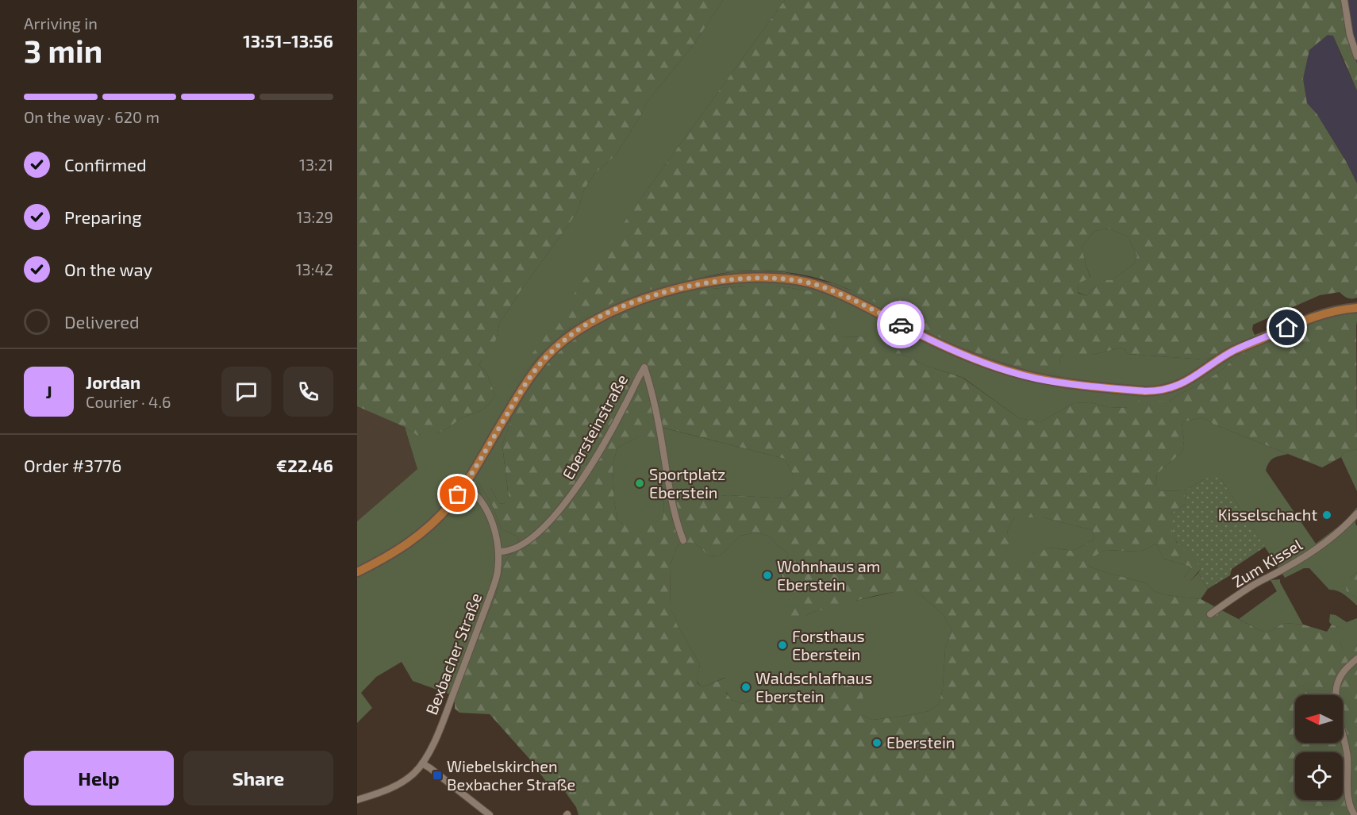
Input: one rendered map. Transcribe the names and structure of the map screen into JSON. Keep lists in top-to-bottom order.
{
  "streets": {
    "street": ["Ebersteinstraße", "Zum Kissel", "Bexbacher Straße"]
  },
  "crossings": [
    ["Ebersteinstraße", "Bexbacher Straße"]
  ],
  "places": {
    "other": [
      "Sportplatz Eberstein",
      "Kisselschacht",
      "Wohnhaus am Eberstein",
      "Forsthaus Eberstein",
      "Waldschlafhaus Eberstein",
      "Eberstein"
    ],
    "transit": ["Wiebelskirchen Bexbacher Straße"]
  },
  "north": "left",
  "page": {
    "heading": ["3 min", "Arriving in", "13:51–13:56"],
    "panel": [
      "Jordan",
      "Courier · 4.6",
      "Order #3776",
      "€22.46"
    ],
    "bar": "On the way · 620 m",
    "list": [
      ["Confirmed", "13:21"],
      ["Preparing", "13:29"],
      ["On the way", "13:42"],
      "Delivered"
    ],
    "round": "J",
    "buttons": ["Help", "Share"]
  }
}
